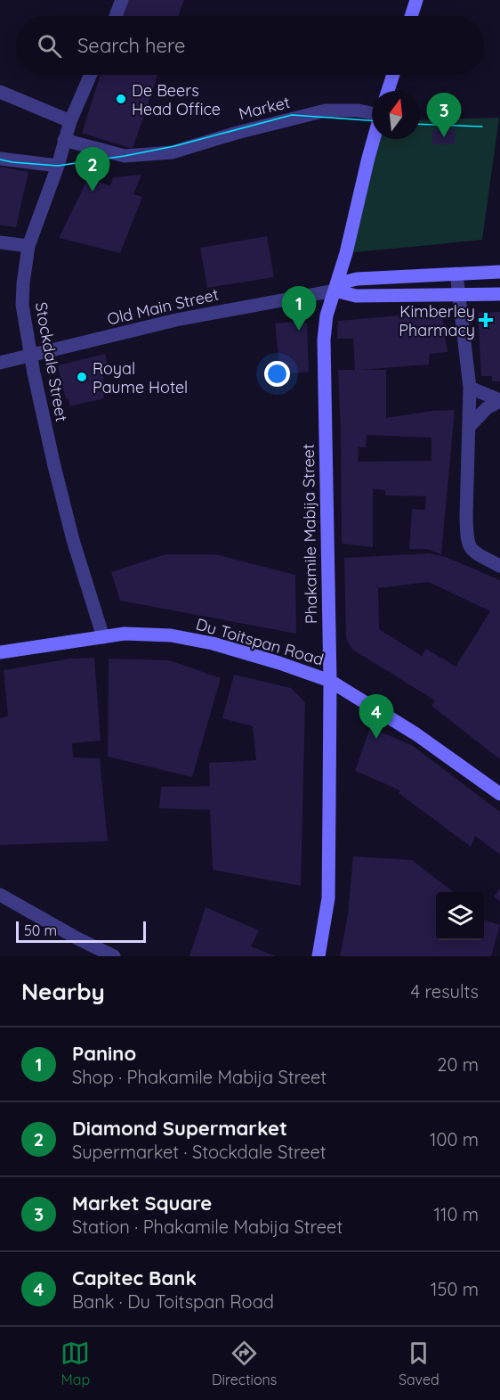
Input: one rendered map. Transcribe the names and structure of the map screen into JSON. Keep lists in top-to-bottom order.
{
  "streets": {
    "street": [
      "Market",
      "Old Main Street",
      "Stockdale Street",
      "Phakamile Mabija Street",
      "Du Toitspan Road"
    ]
  },
  "crossings": [
    ["Market", "Stockdale Street"],
    ["Old Main Street", "Stockdale Street"],
    ["Old Main Street", "Phakamile Mabija Street"],
    ["Stockdale Street", "Du Toitspan Road"],
    ["Phakamile Mabija Street", "Du Toitspan Road"]
  ],
  "places": {
    "other": ["De Beers Head Office", "Royal Paume Hotel"],
    "health": ["Kimberley Pharmacy"]
  },
  "scale_bar": "50 m",
  "north": "top",
  "page": {
    "search": "Search here",
    "pins": [
      "3",
      "2",
      "1",
      "4"
    ],
    "scale": "50 m",
    "heading": ["Nearby", "4 results"],
    "list": [
      {
        "mark": "1",
        "name": "Panino",
        "note": "Shop · Phakamile Mabija Street",
        "value": "20 m"
      },
      {
        "mark": "2",
        "name": "Diamond Supermarket",
        "note": "Supermarket · Stockdale Street",
        "value": "100 m"
      },
      {
        "mark": "3",
        "name": "Market Square",
        "note": "Station · Phakamile Mabija Street",
        "value": "110 m"
      },
      {
        "mark": "4",
        "name": "Capitec Bank",
        "note": "Bank · Du Toitspan Road",
        "value": "150 m"
      }
    ],
    "nav": ["Map", "Directions", "Saved"]
  }
}
